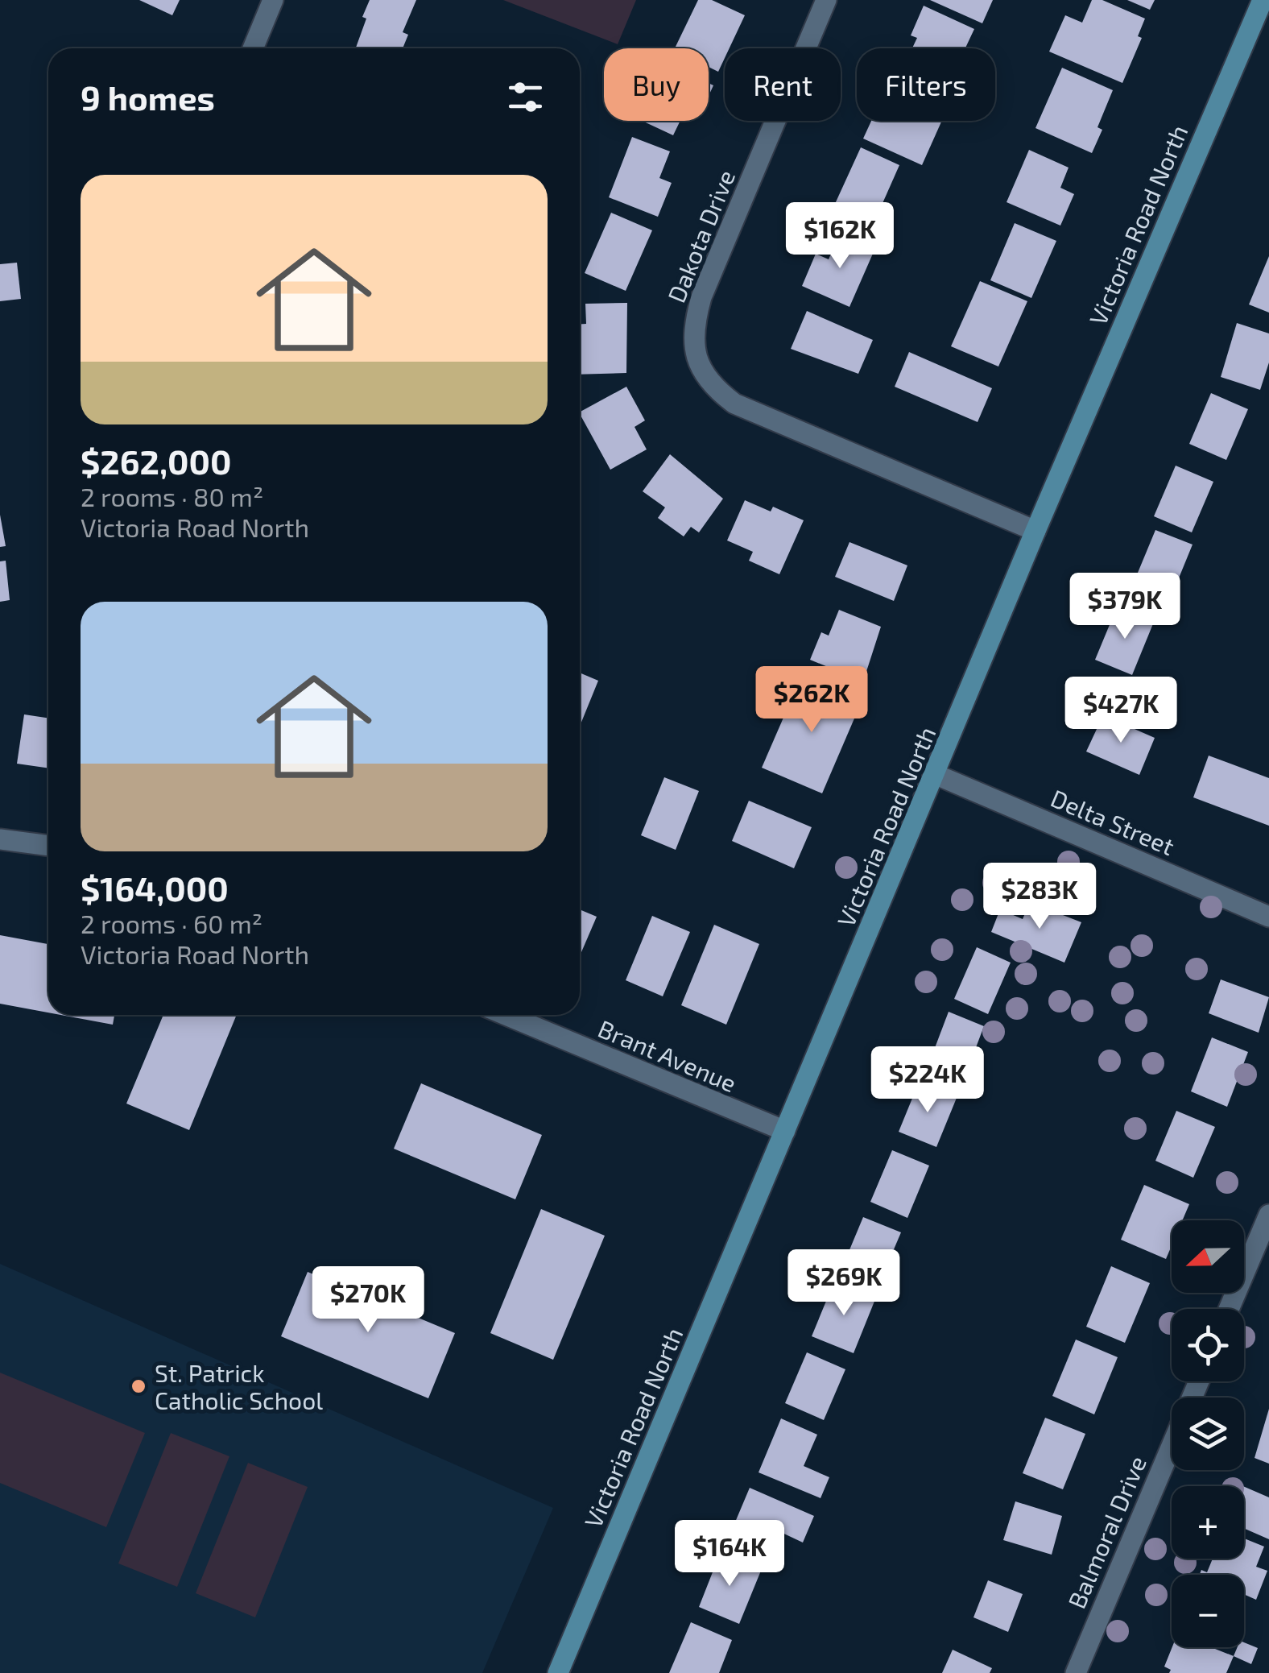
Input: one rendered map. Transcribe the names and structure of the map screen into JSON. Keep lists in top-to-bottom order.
{
  "streets": {
    "main road": ["Victoria Road North"],
    "street": [
      "Dakota Drive",
      "Delta Street",
      "Brant Avenue",
      "Balmoral Drive"
    ]
  },
  "crossings": [
    ["Victoria Road North", "Dakota Drive"],
    ["Victoria Road North", "Delta Street"],
    ["Victoria Road North", "Brant Avenue"]
  ],
  "places": ["St. Patrick Catholic School"],
  "north": "left",
  "page": {
    "chip": ["Buy", "Rent", "Filters"],
    "heading": "9 homes",
    "list": [
      {
        "name": "$262,000",
        "note": "2 rooms · 80 m² · Victoria Road North"
      },
      {
        "name": "$164,000",
        "note": "2 rooms · 60 m² · Victoria Road North"
      }
    ],
    "price": [
      "$162K",
      "$379K",
      "$262K",
      "$427K",
      "$283K",
      "$224K",
      "$269K",
      "$270K",
      "$164K"
    ],
    "map_buttons": ["+", "−"]
  }
}
